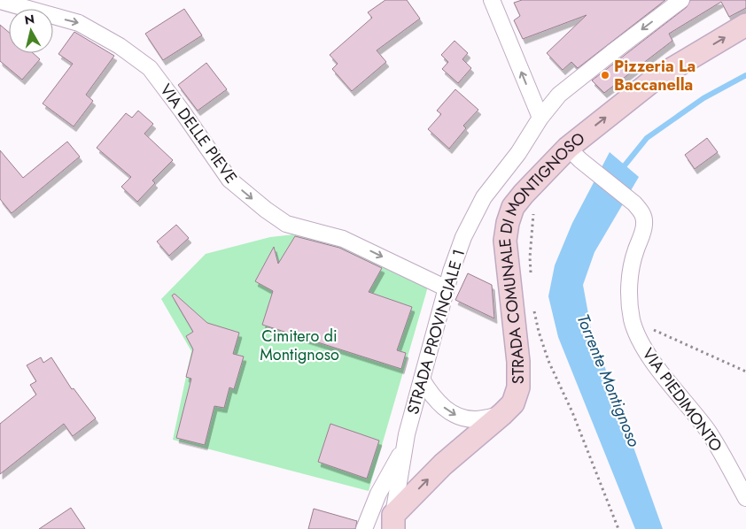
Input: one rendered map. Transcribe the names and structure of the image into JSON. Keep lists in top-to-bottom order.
{
  "streets": {
    "street": [
      "VIA DELLE PIEVE",
      "STRADA COMUNALE DI MONTIGNOSO",
      "STRADA PROVINCIALE 1",
      "VIA PIEDIMONTO"
    ]
  },
  "crossings": [
    ["VIA DELLE PIEVE", "STRADA PROVINCIALE 1"],
    ["STRADA COMUNALE DI MONTIGNOSO", "STRADA PROVINCIALE 1"],
    ["STRADA COMUNALE DI MONTIGNOSO", "VIA PIEDIMONTO"]
  ],
  "one_way": ["VIA DELLE PIEVE", "STRADA COMUNALE DI MONTIGNOSO"],
  "water": ["Torrente Montignoso"],
  "parks": ["Cimitero di Montignoso"],
  "places": ["Pizzeria La Baccanella"],
  "north": "top"
}
